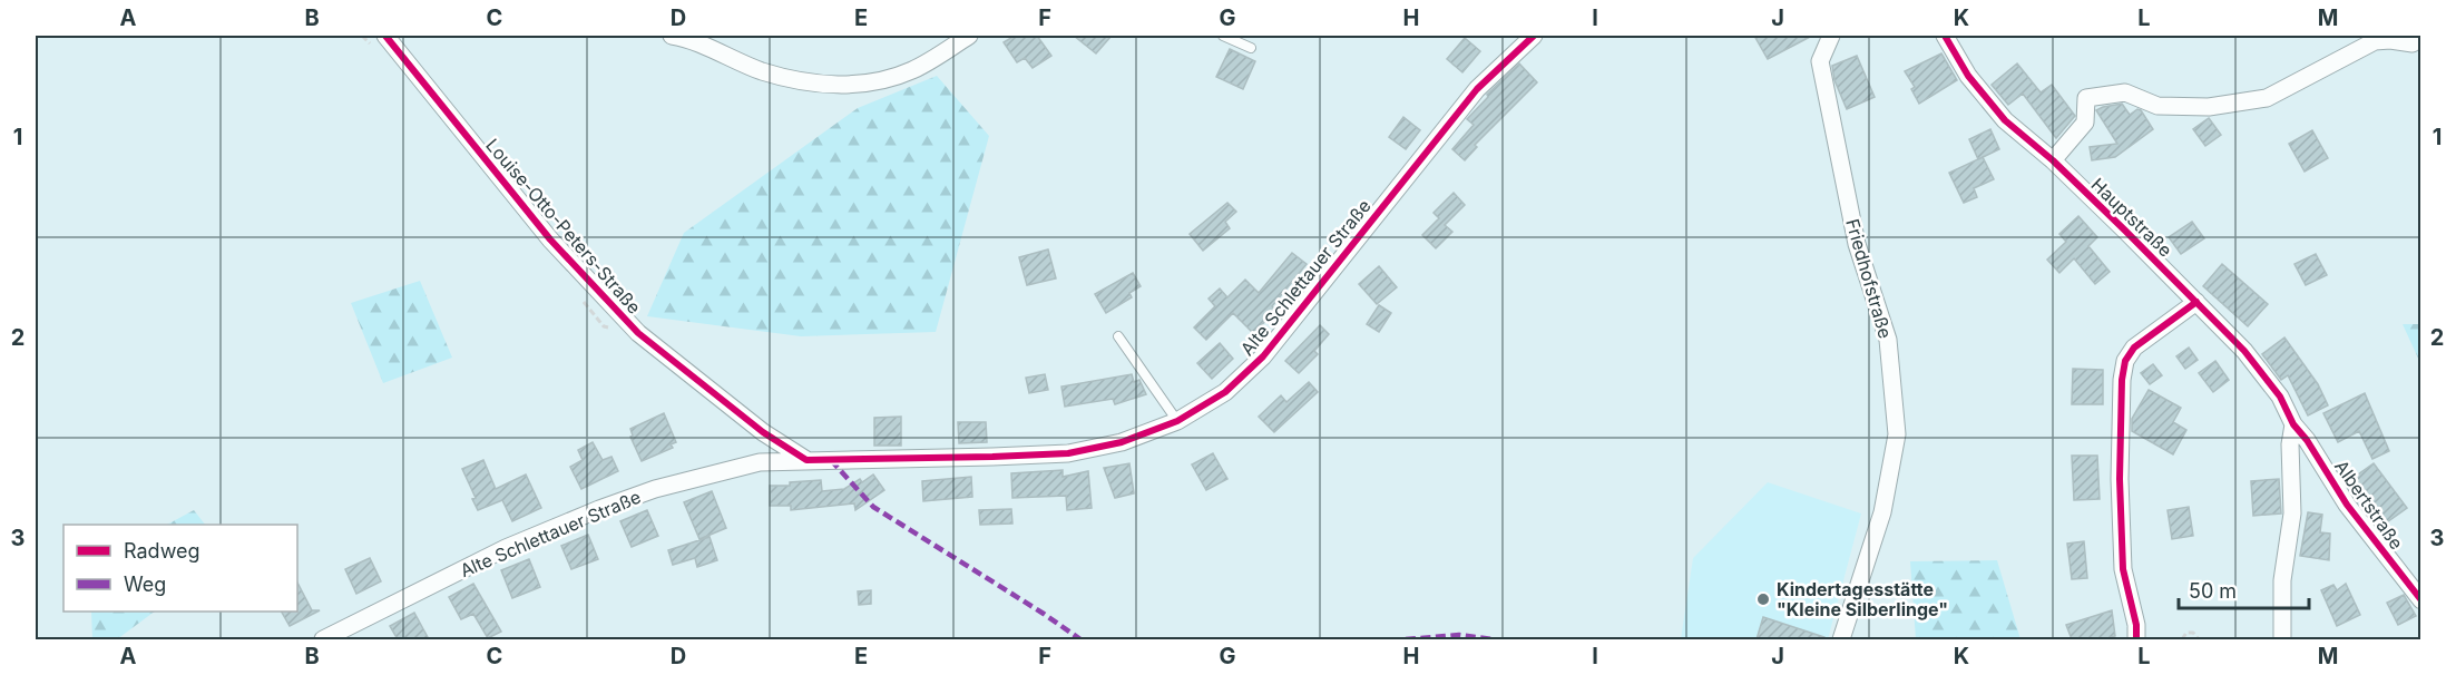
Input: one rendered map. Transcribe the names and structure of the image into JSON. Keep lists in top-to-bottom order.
{
  "streets": {
    "street": [
      "Hauptstraße",
      "Louise-Otto-Peters-Straße",
      "Alte Schlettauer Straße",
      "Friedhofstraße",
      "Albertstraße"
    ]
  },
  "crossings": [
    ["Hauptstraße", "Albertstraße"],
    ["Louise-Otto-Peters-Straße", "Alte Schlettauer Straße"]
  ],
  "places": ["Kindertagesstätte \"Kleine Silberlinge\""],
  "legend": ["Radweg", "Weg"],
  "scale_bar": "50 m",
  "grid": {
    "columns": [
      "A",
      "B",
      "C",
      "D",
      "E",
      "F",
      "G",
      "H",
      "I",
      "J",
      "K",
      "L",
      "M"
    ],
    "rows": ["1", "2", "3"]
  }
}
